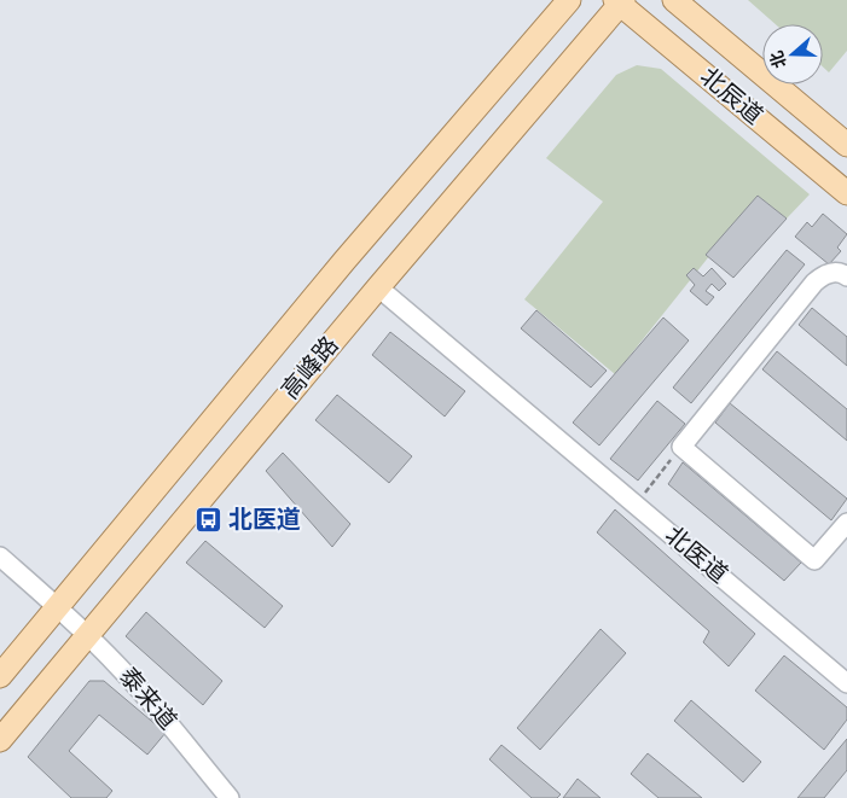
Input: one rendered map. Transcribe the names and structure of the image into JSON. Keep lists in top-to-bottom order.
{
  "streets": {
    "main road": ["北辰道", "高峰路"],
    "street": ["北医道", "泰来道"]
  },
  "crossings": [
    ["北辰道", "高峰路"],
    ["高峰路", "北医道"],
    ["高峰路", "泰来道"]
  ],
  "places": {
    "bus stop": ["北医道"]
  },
  "north": "left"
}
